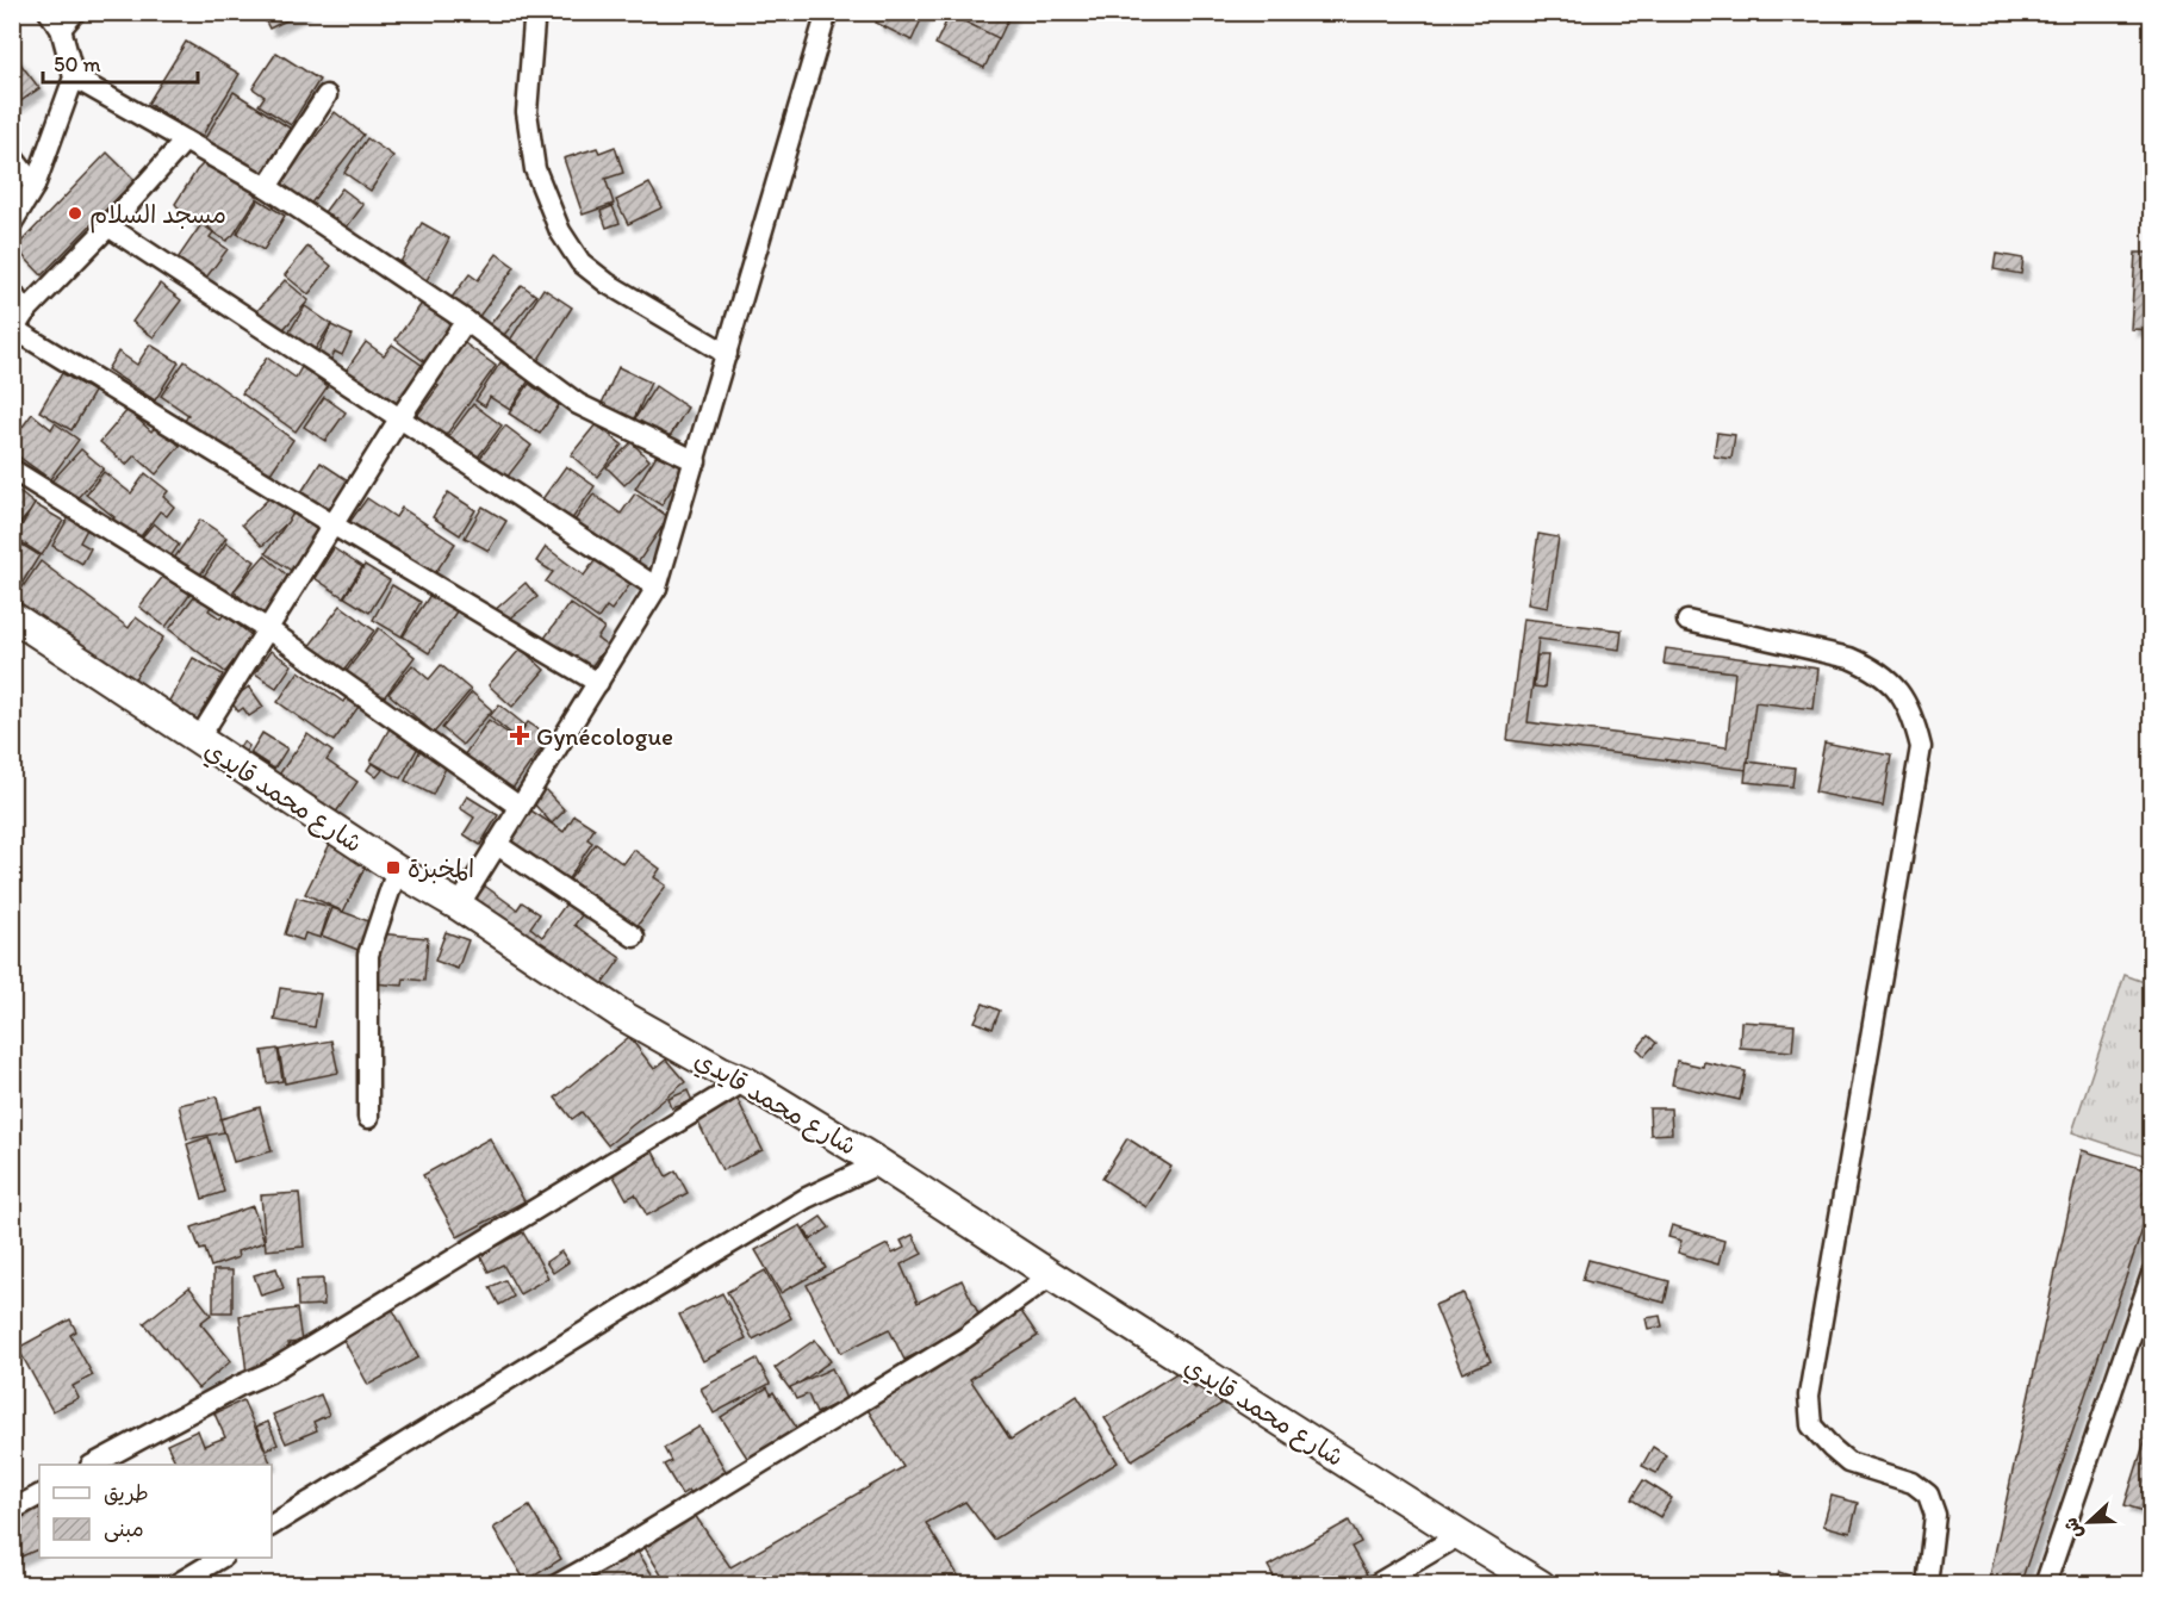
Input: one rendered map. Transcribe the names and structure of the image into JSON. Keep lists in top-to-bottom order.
{
  "streets": {
    "main road": ["شارع محمد قايدي"]
  },
  "places": {
    "other": ["مسجد السلام"],
    "health": ["Gynécologue"],
    "transit": ["المخبزة"]
  },
  "legend": ["طريق", "مبنى"],
  "scale_bar": "50 m",
  "north": "left"
}
